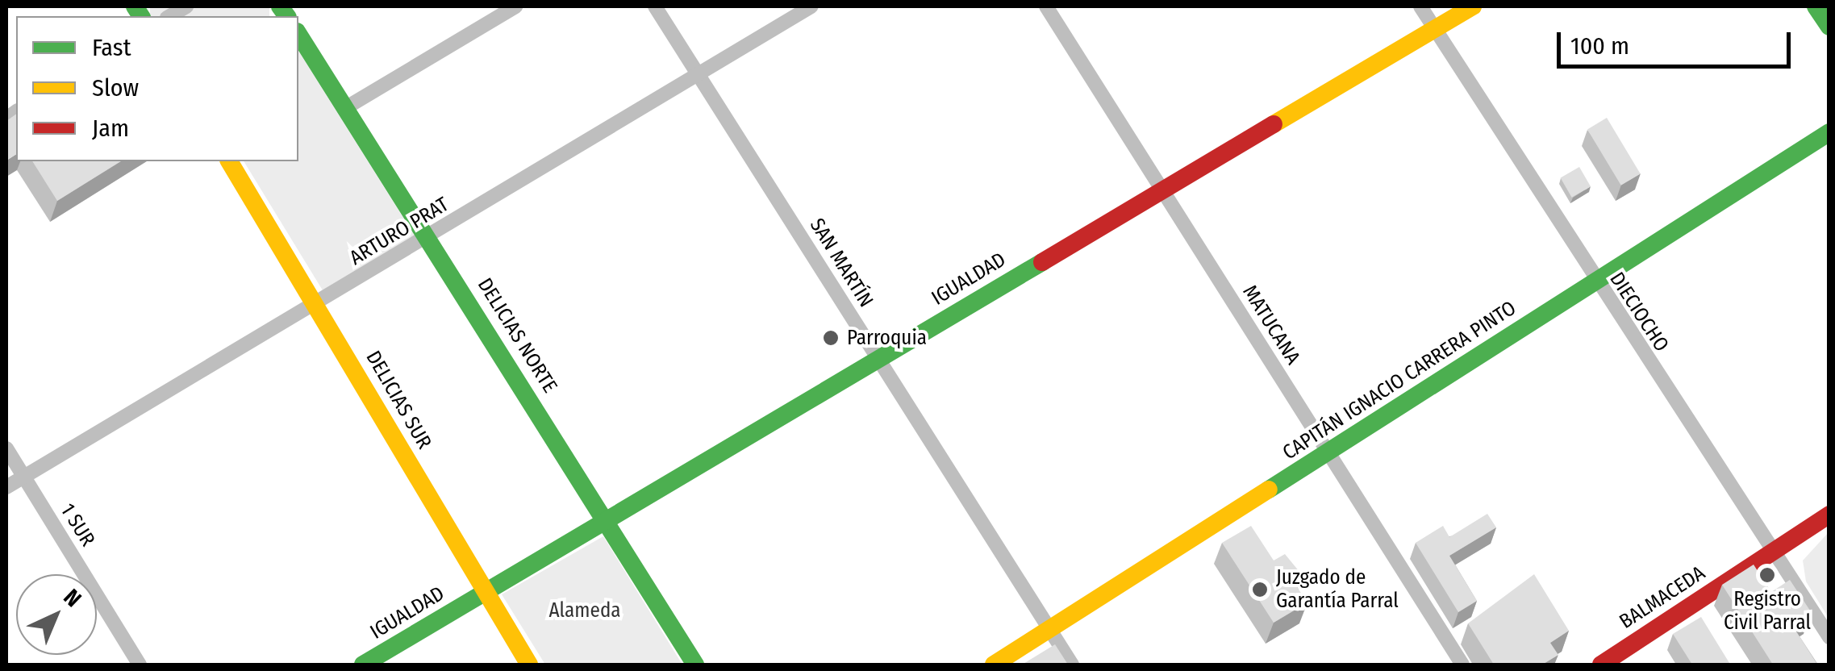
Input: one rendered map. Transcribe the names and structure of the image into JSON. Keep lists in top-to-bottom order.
{
  "streets": {
    "street": [
      "ARTURO PRAT",
      "SAN MARTÍN",
      "IGUALDAD",
      "DIECIOCHO",
      "MATUCANA",
      "DELICIAS NORTE",
      "CAPITÁN IGNACIO CARRERA PINTO",
      "DELICIAS SUR",
      "1 SUR",
      "BALMACEDA"
    ]
  },
  "crossings": [
    ["ARTURO PRAT", "SAN MARTÍN"],
    ["ARTURO PRAT", "DELICIAS NORTE"],
    ["ARTURO PRAT", "DELICIAS SUR"],
    ["ARTURO PRAT", "1 SUR"],
    ["SAN MARTÍN", "IGUALDAD"],
    ["SAN MARTÍN", "CAPITÁN IGNACIO CARRERA PINTO"],
    ["IGUALDAD", "DIECIOCHO"],
    ["IGUALDAD", "MATUCANA"],
    ["IGUALDAD", "DELICIAS NORTE"],
    ["IGUALDAD", "DELICIAS SUR"],
    ["DIECIOCHO", "CAPITÁN IGNACIO CARRERA PINTO"],
    ["DIECIOCHO", "BALMACEDA"],
    ["MATUCANA", "CAPITÁN IGNACIO CARRERA PINTO"]
  ],
  "parks": ["Alameda"],
  "places": ["Parroquia", "Registro Civil Parral", "Juzgado de Garantía Parral"],
  "legend": ["Fast", "Slow", "Jam"],
  "scale_bar": "100 m",
  "north": "top right"
}
